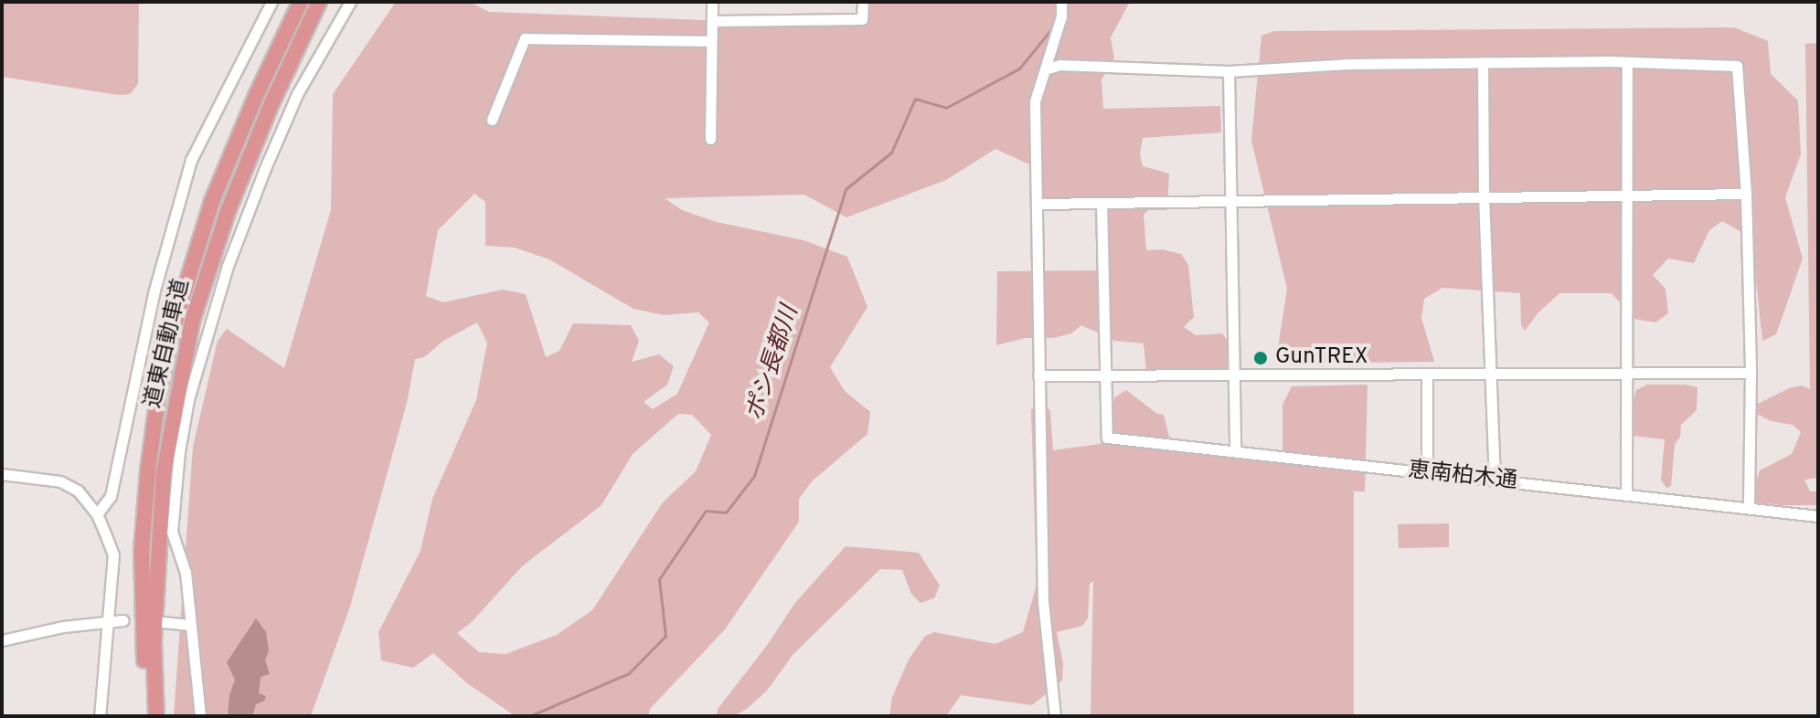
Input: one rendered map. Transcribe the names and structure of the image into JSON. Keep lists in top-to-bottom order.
{
  "streets": {
    "highway": ["道東自動車道"],
    "street": ["恵南柏木通"]
  },
  "water": ["ポシ長都川"],
  "places": ["GunTREX"]
}
